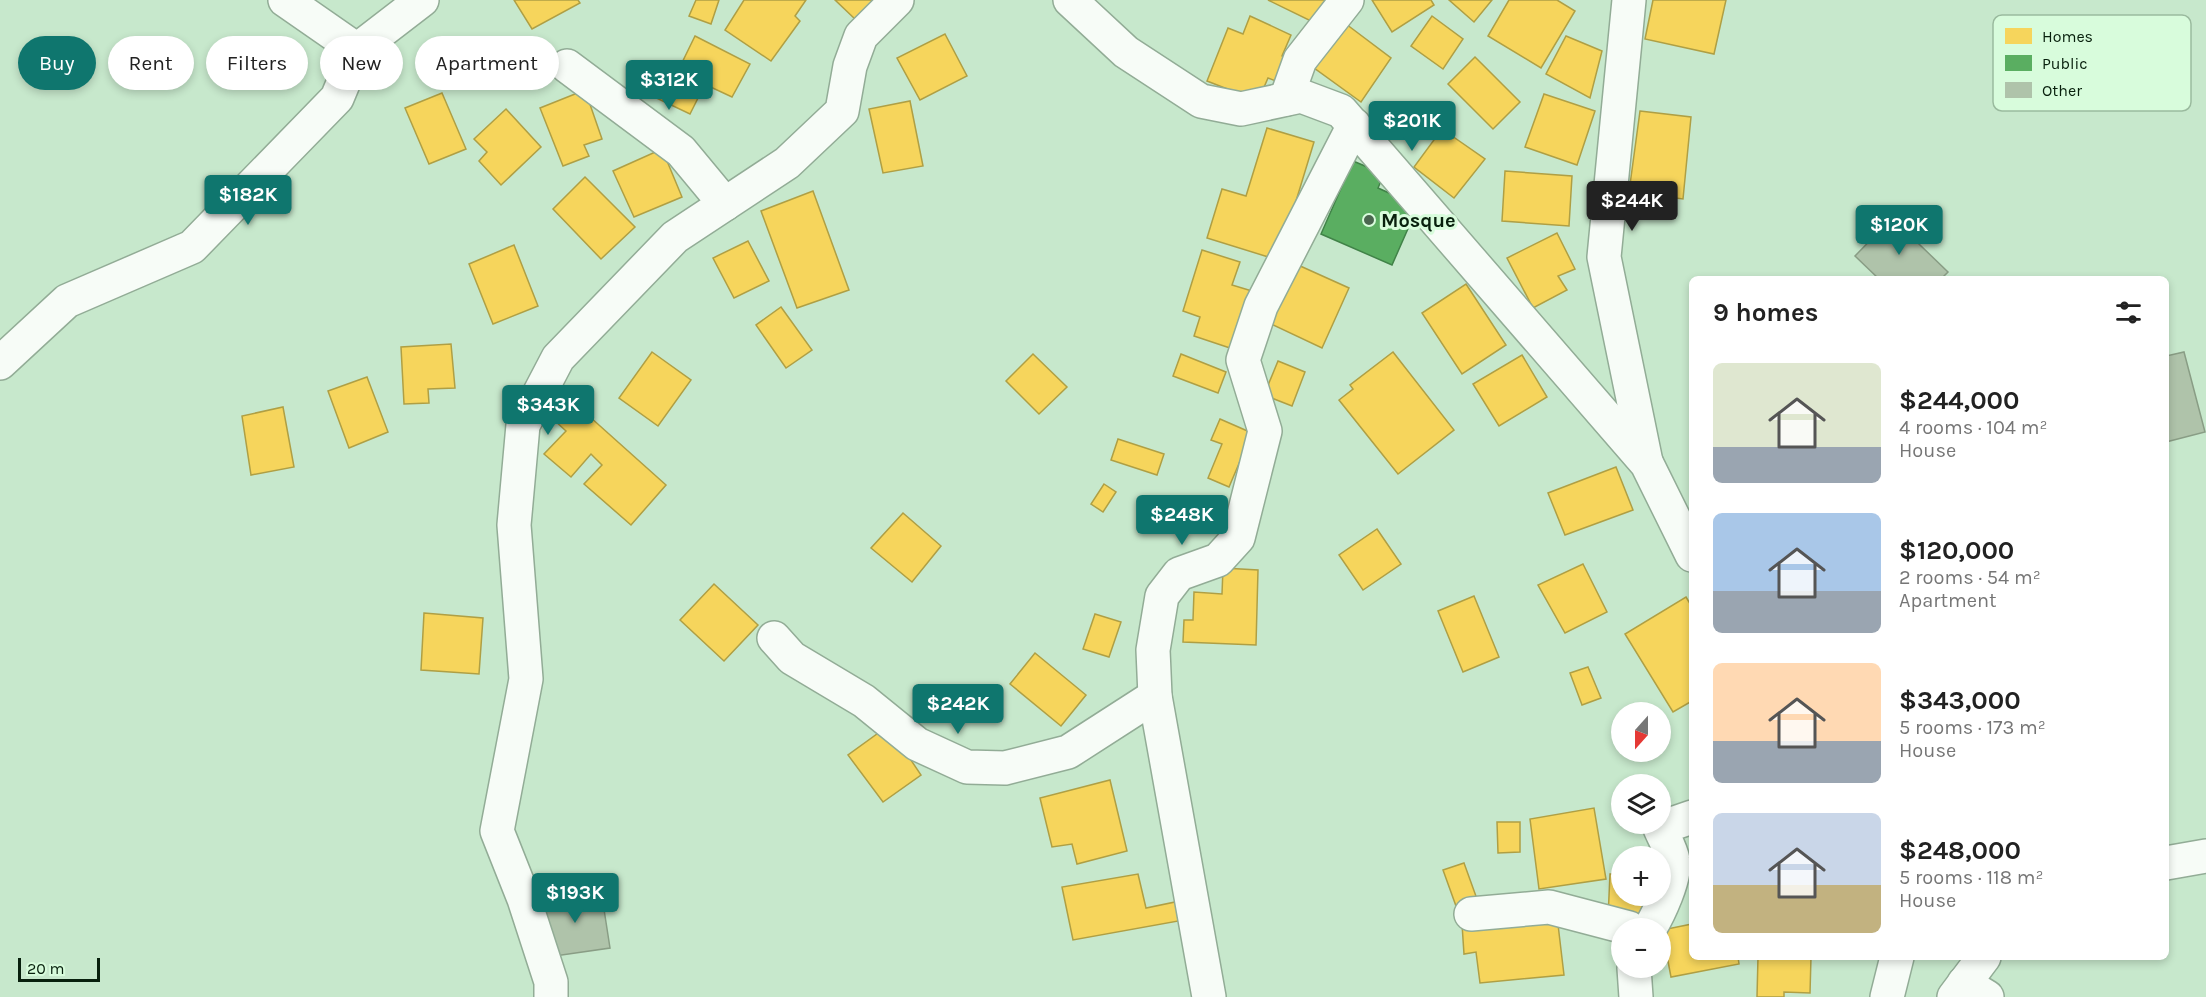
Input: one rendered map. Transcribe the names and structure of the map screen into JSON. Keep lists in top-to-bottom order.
{
  "places": ["Mosque"],
  "legend": ["Homes", "Public", "Other"],
  "scale_bar": "20 m",
  "north": "bottom",
  "page": {
    "chip": [
      "Buy",
      "Rent",
      "Filters",
      "New",
      "Apartment"
    ],
    "price": [
      "$312K",
      "$201K",
      "$182K",
      "$244K",
      "$120K",
      "$343K",
      "$248K",
      "$242K",
      "$193K"
    ],
    "heading": "9 homes",
    "list": [
      {
        "name": "$244,000",
        "note": "4 rooms · 104 m² · House"
      },
      {
        "name": "$120,000",
        "note": "2 rooms · 54 m² · Apartment"
      },
      {
        "name": "$343,000",
        "note": "5 rooms · 173 m² · House"
      },
      {
        "name": "$248,000",
        "note": "5 rooms · 118 m² · House"
      }
    ],
    "map_buttons": ["+", "−"],
    "scale": "20 m"
  }
}
